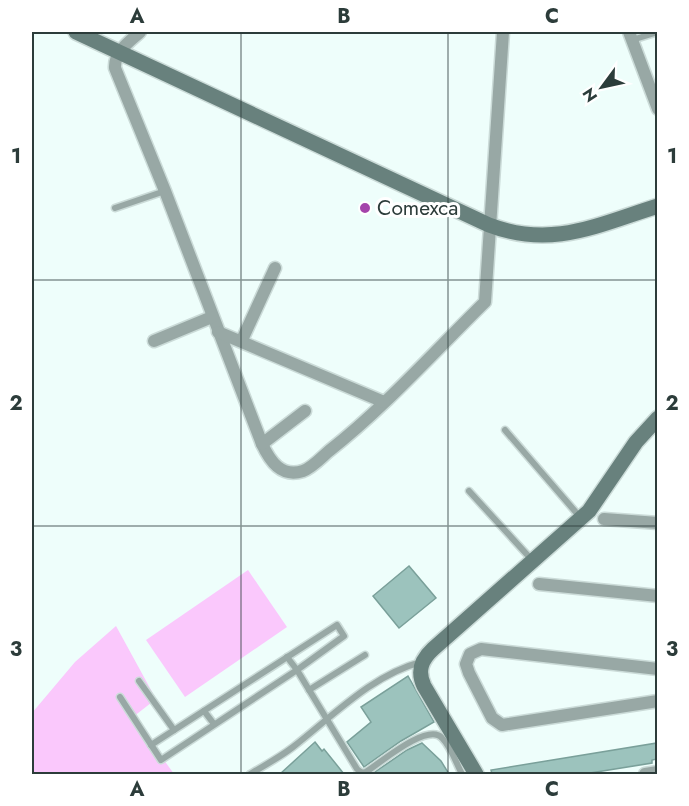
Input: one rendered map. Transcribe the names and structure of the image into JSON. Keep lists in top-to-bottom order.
{
  "places": ["Comexca"],
  "north": "bottom left",
  "grid": {
    "columns": ["A", "B", "C"],
    "rows": ["1", "2", "3"]
  }
}
